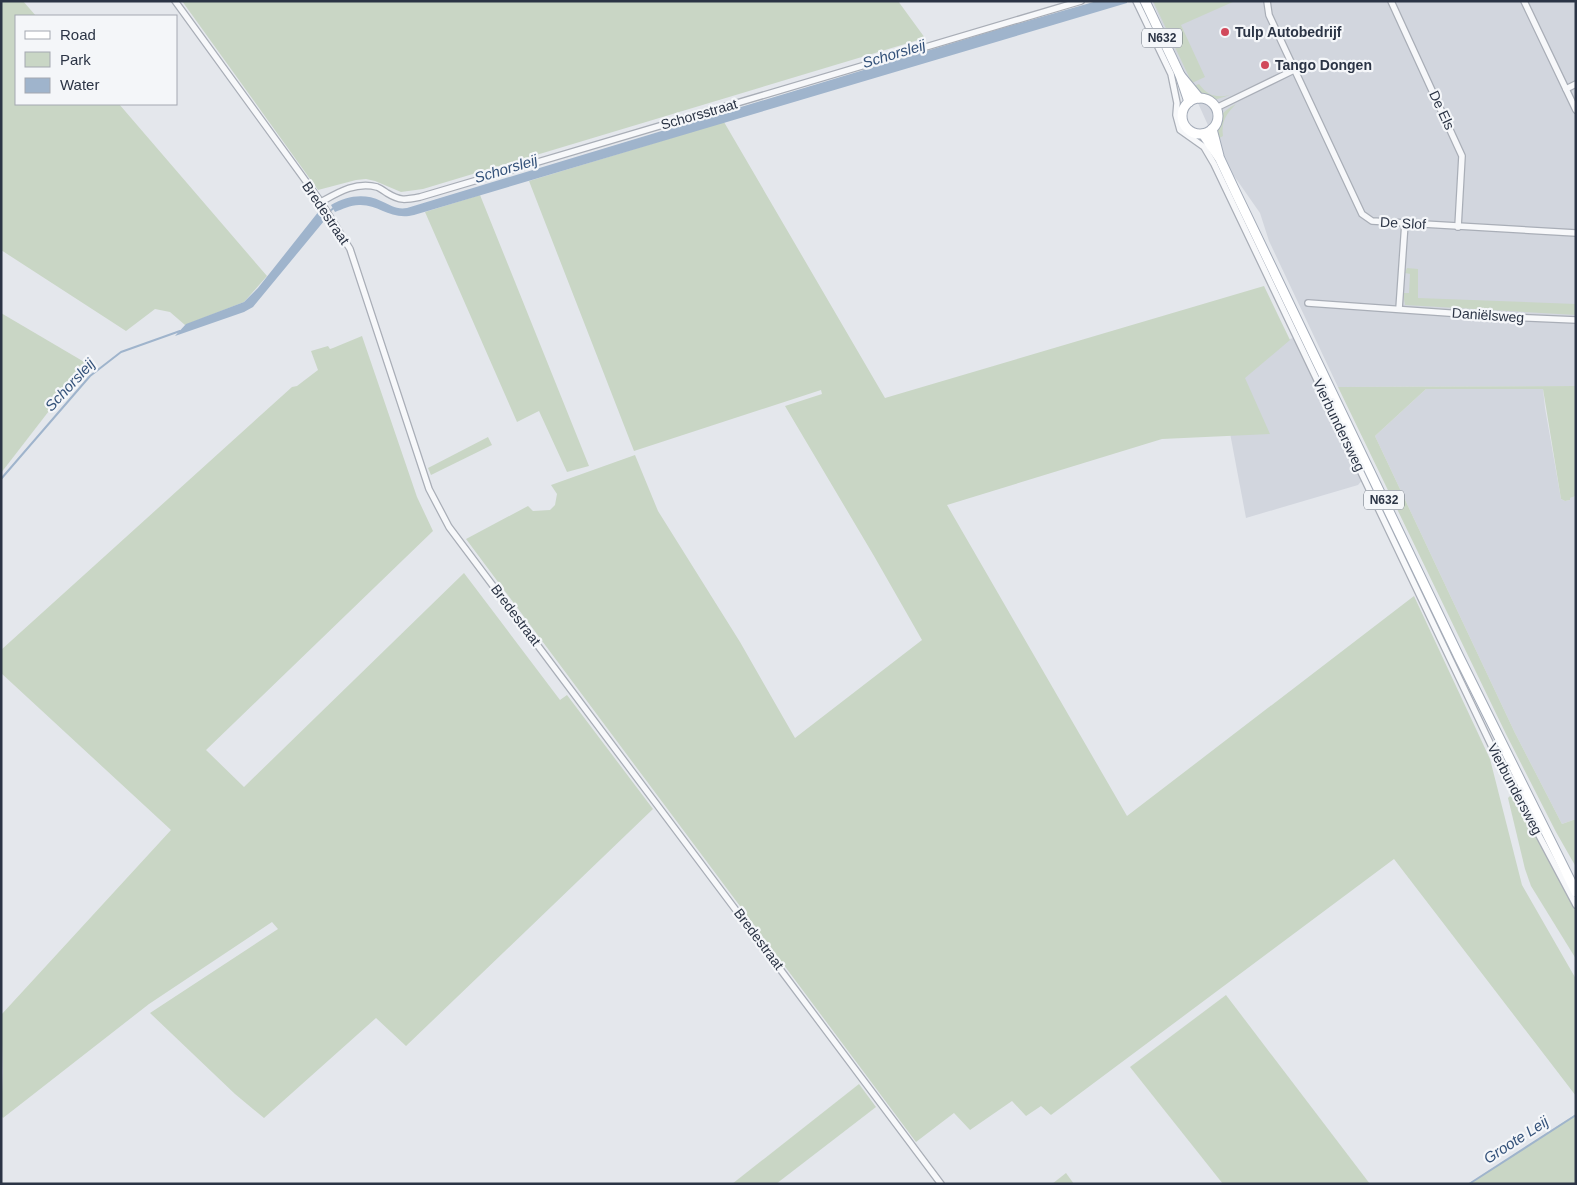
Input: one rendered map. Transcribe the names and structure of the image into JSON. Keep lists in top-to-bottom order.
{
  "streets": {
    "main road": ["N632", "Vierbundersweg"],
    "street": [
      "De Els",
      "Schorsstraat",
      "Bredestraat",
      "De Slof",
      "Daniëlsweg"
    ]
  },
  "crossings": [
    ["N632", "Vierbundersweg"],
    ["De Els", "De Slof"],
    ["Schorsstraat", "Bredestraat"]
  ],
  "water": ["Schorsleij", "Groote Leij"],
  "places": ["Tulp Autobedrijf", "Tango Dongen"],
  "legend": ["Road", "Park", "Water"]
}
